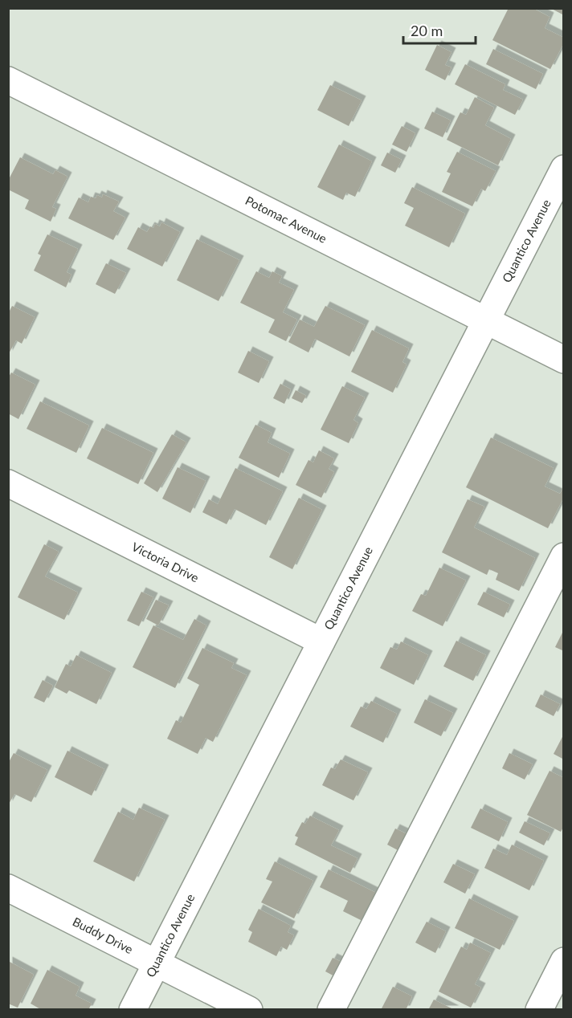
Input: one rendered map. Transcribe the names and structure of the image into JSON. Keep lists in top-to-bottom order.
{
  "streets": {
    "street": [
      "Potomac Avenue",
      "Quantico Avenue",
      "Victoria Drive",
      "Buddy Drive"
    ]
  },
  "crossings": [
    ["Potomac Avenue", "Quantico Avenue"],
    ["Quantico Avenue", "Victoria Drive"],
    ["Quantico Avenue", "Buddy Drive"]
  ],
  "scale_bar": "20 m"
}
